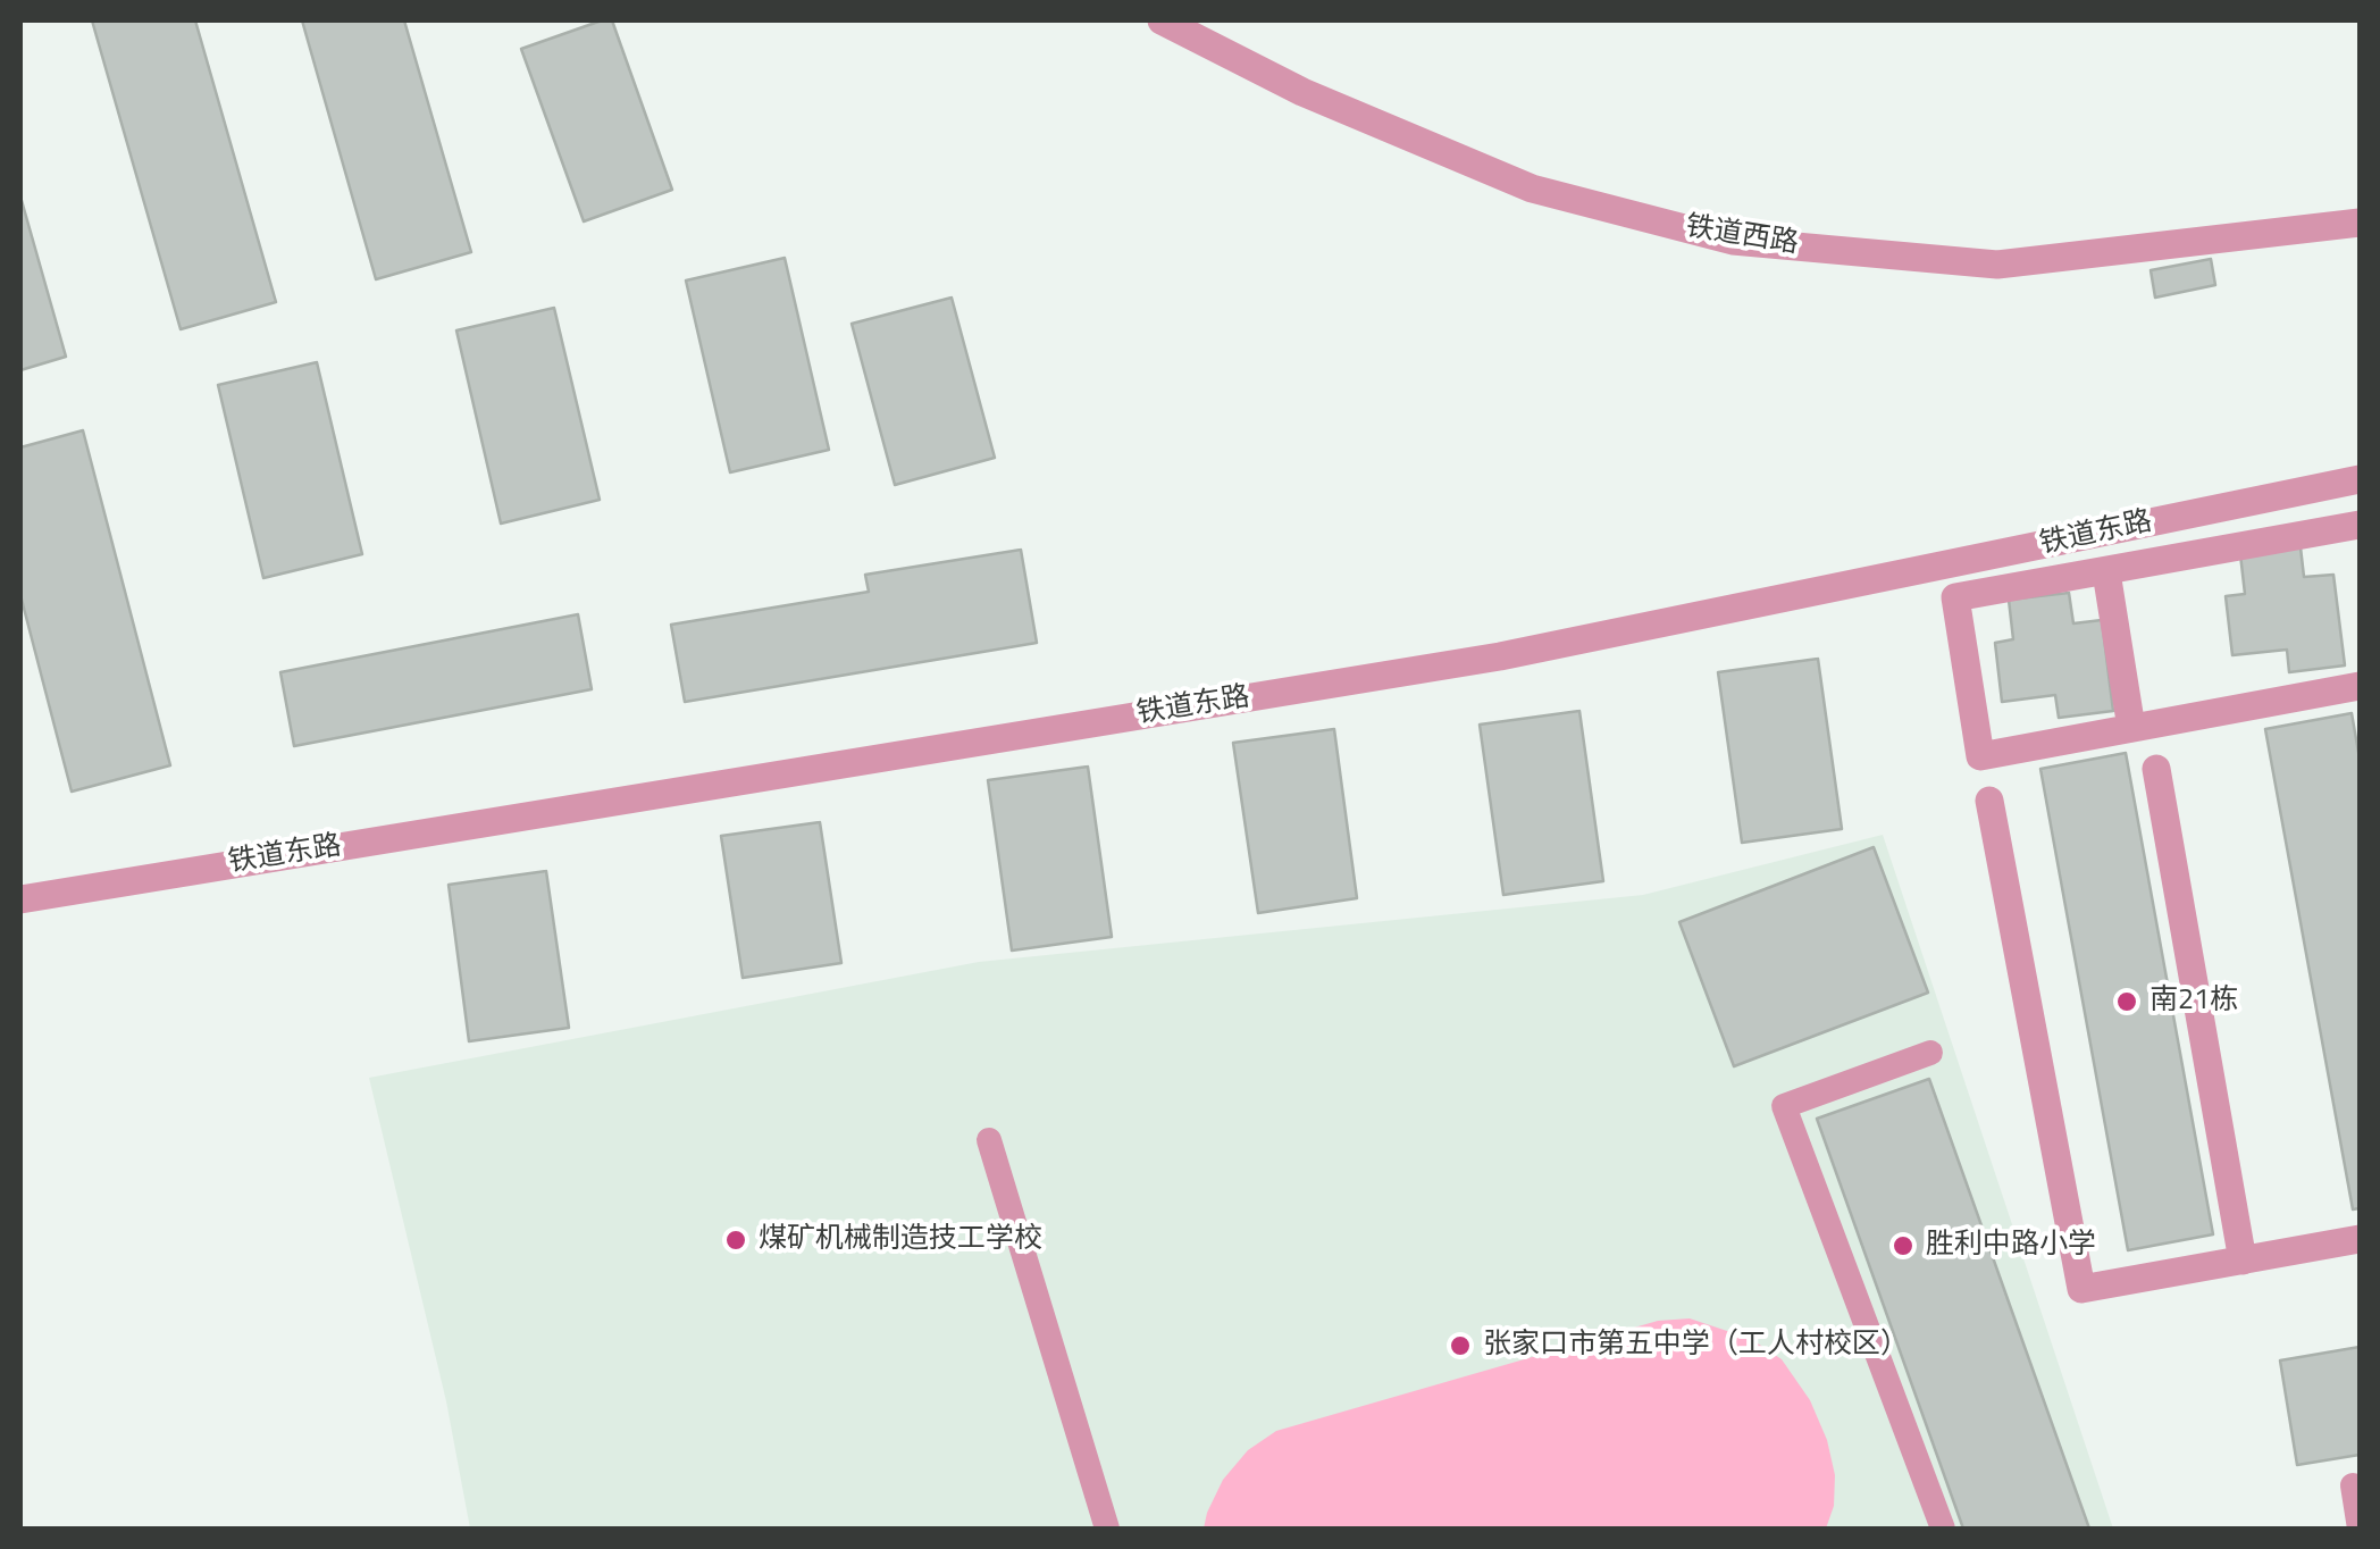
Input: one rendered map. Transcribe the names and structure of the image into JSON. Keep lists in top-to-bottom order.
{
  "streets": {
    "street": ["铁道西路", "铁道东路"]
  },
  "places": [
    "南21栋",
    "煤矿机械制造技工学校",
    "胜利中路小学",
    "张家口市第五中学（工人村校区）"
  ]
}
